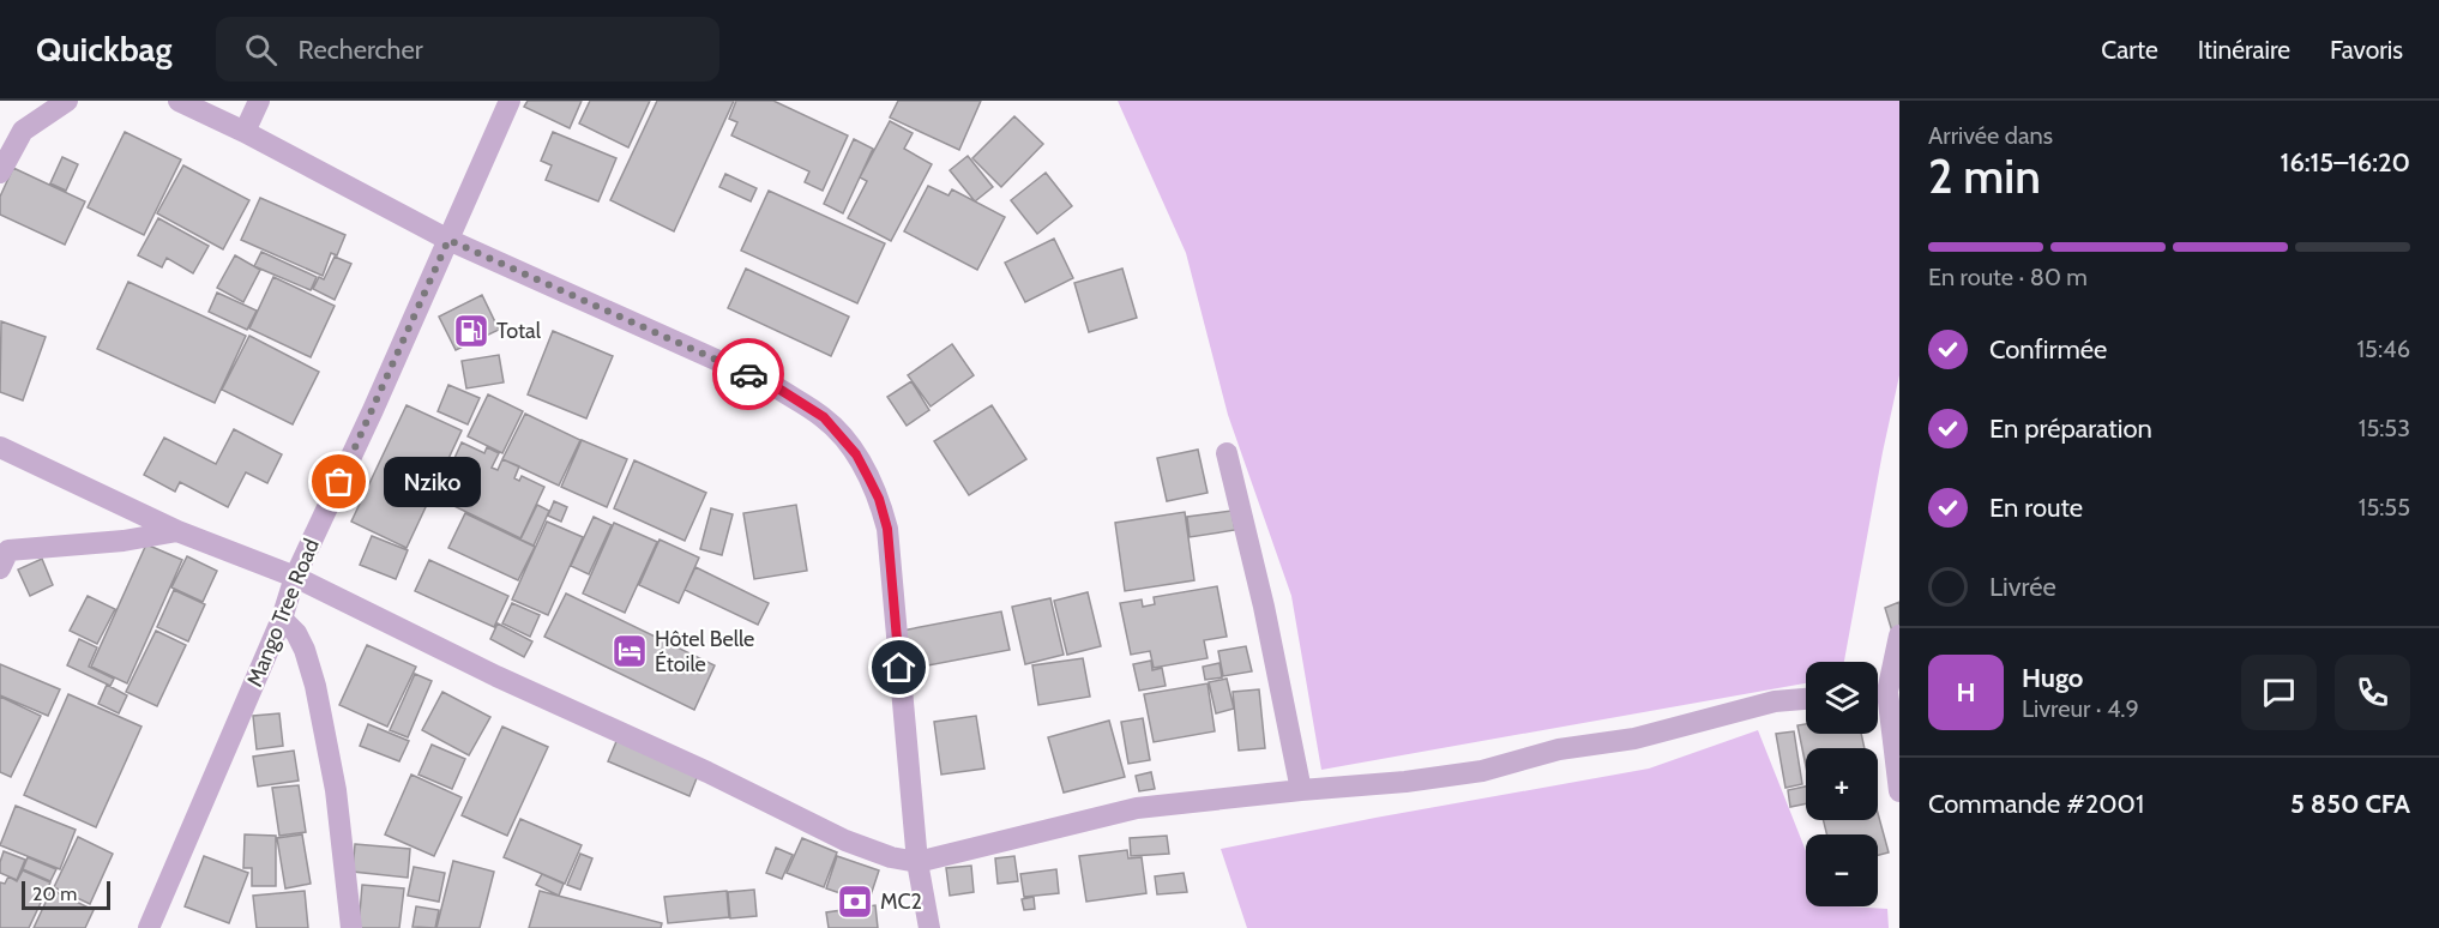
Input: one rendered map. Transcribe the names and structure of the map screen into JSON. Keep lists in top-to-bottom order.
{
  "streets": {
    "street": ["Mango Tree Road"]
  },
  "places": {
    "fuel station": ["Total"],
    "other": ["Nziko"],
    "hotel": ["Hôtel Belle Étoile"],
    "bank": ["MC2"]
  },
  "scale_bar": "20 m",
  "page": {
    "header": "Quickbag",
    "search": "Rechercher",
    "nav": ["Carte", "Itinéraire", "Favoris"],
    "heading": ["2 min", "Arrivée dans", "16:15–16:20"],
    "panel": [
      "Hugo",
      "Livreur · 4.9",
      "Commande #2001",
      "5 850 CFA"
    ],
    "bar": "En route · 80 m",
    "list": [
      ["Confirmée", "15:46"],
      ["En préparation", "15:53"],
      ["En route", "15:55"],
      "Livrée"
    ],
    "bubble": "Nziko",
    "round": "H",
    "map_buttons": ["+", "−"],
    "scale": "20 m"
  }
}
